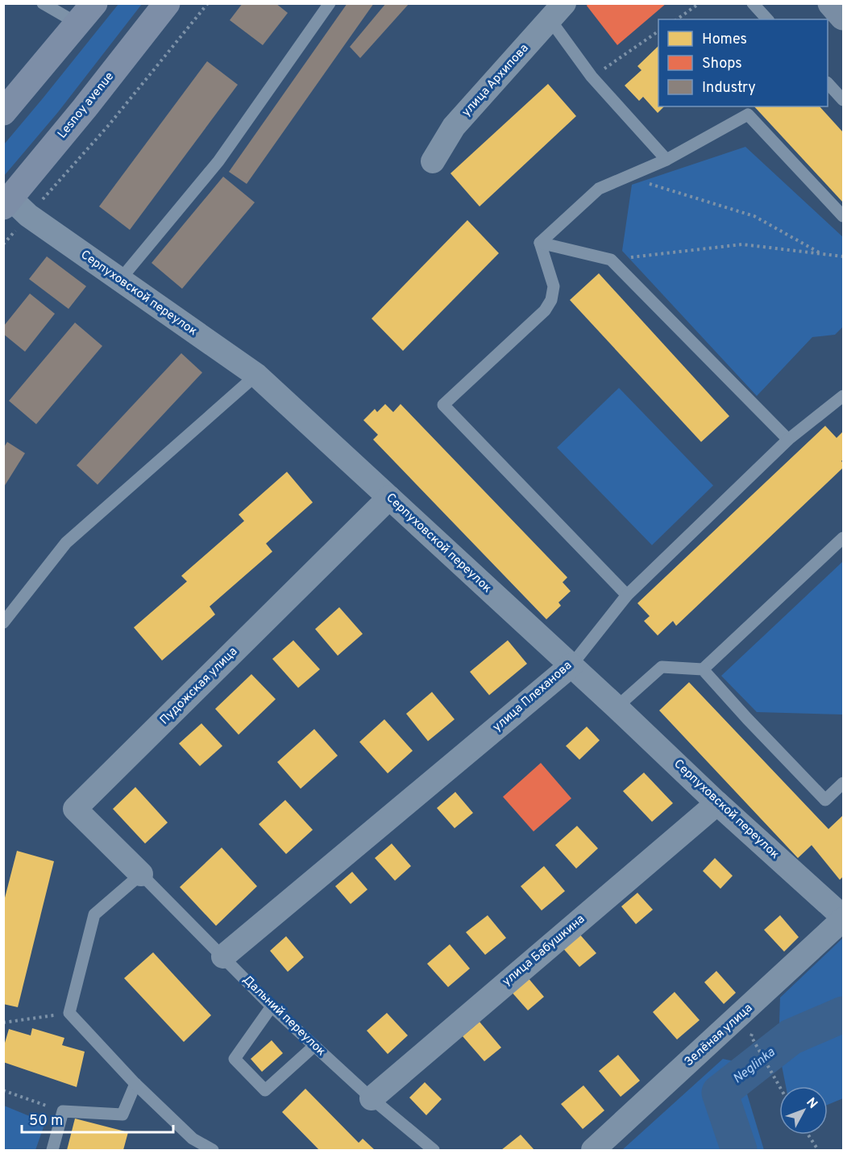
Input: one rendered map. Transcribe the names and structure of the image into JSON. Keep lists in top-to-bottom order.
{
  "streets": {
    "main road": ["Lesnoy avenue"],
    "street": [
      "улица Архипова",
      "Серпуховской переулок",
      "Пудожская улица",
      "улица Плеханова",
      "улица Бабушкина",
      "Зелёная улица"
    ],
    "lane": ["Дальний переулок"]
  },
  "crossings": [
    ["Lesnoy avenue", "Серпуховской переулок"],
    ["Серпуховской переулок", "Пудожская улица"],
    ["Серпуховской переулок", "улица Плеханова"],
    ["Серпуховской переулок", "улица Бабушкина"],
    ["Серпуховской переулок", "Зелёная улица"],
    ["Пудожская улица", "Дальний переулок"],
    ["улица Плеханова", "Дальний переулок"],
    ["улица Бабушкина", "Дальний переулок"]
  ],
  "water": ["Neglinka"],
  "legend": ["Homes", "Shops", "Industry"],
  "scale_bar": "50 m",
  "north": "top right"
}
